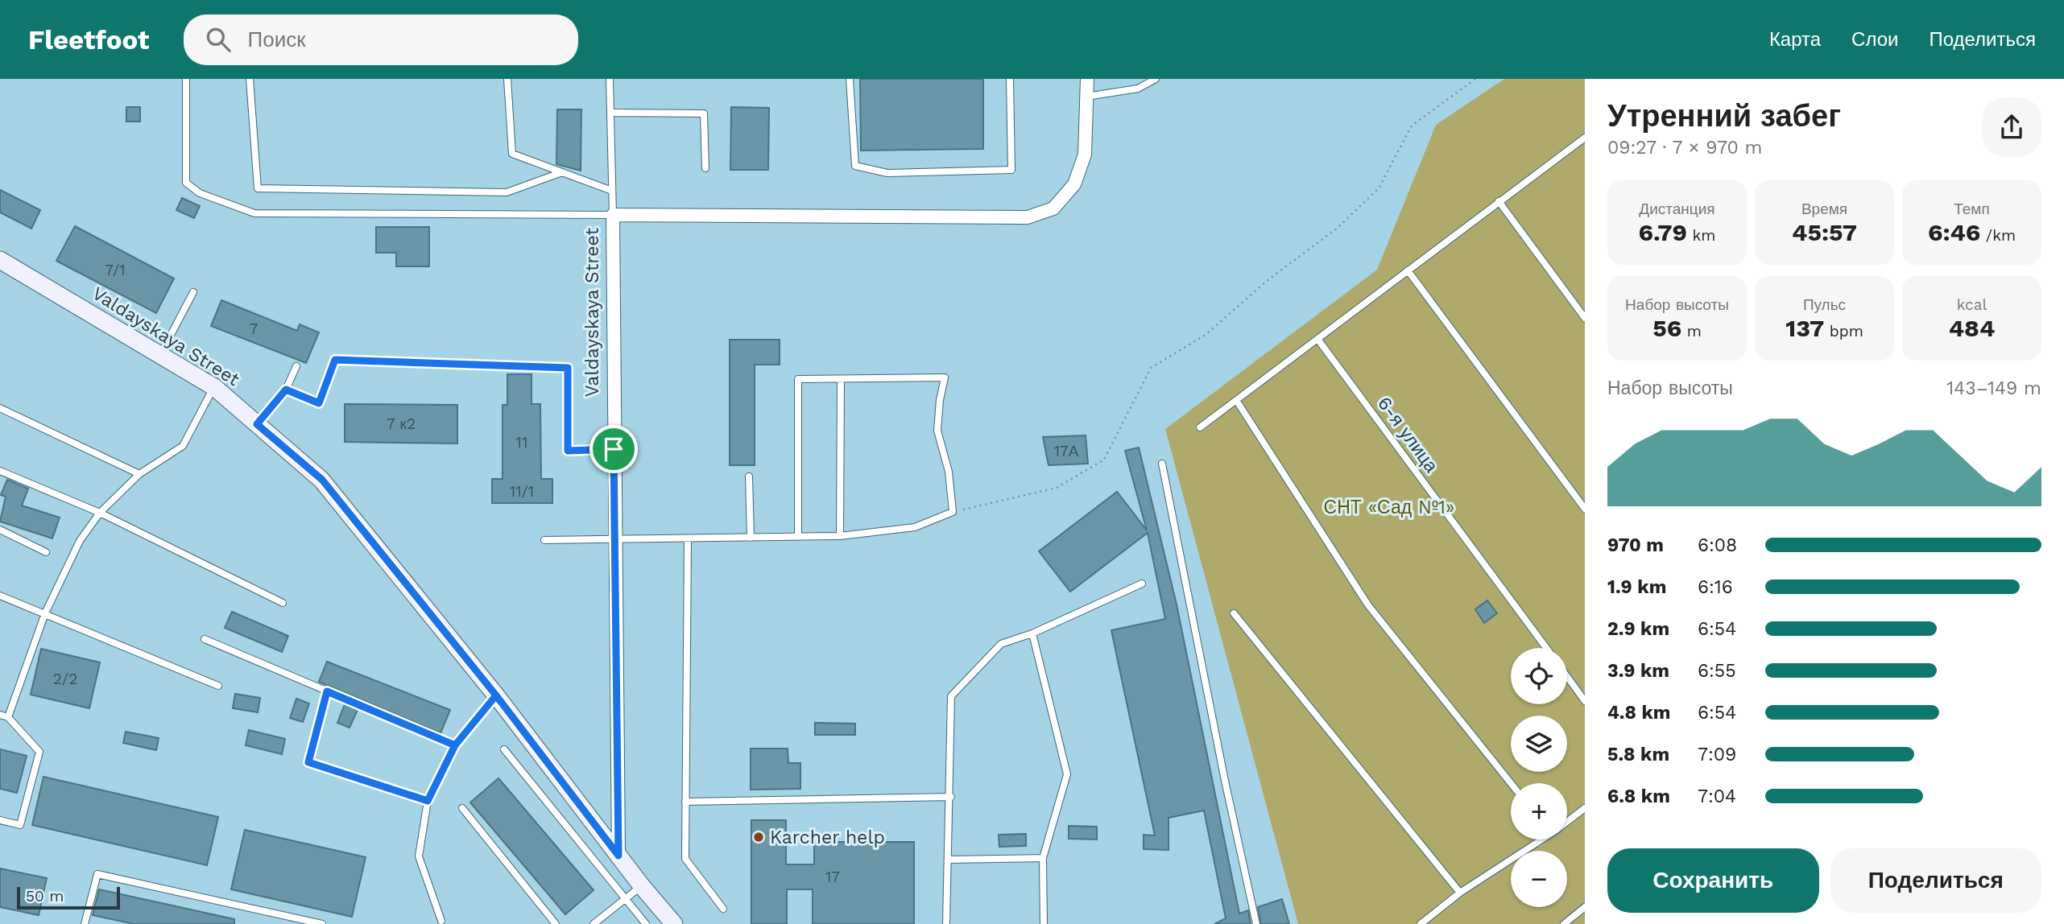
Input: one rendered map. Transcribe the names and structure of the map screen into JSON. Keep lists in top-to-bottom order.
{
  "streets": {
    "street": ["Valdayskaya Street"],
    "lane": ["6-я улица"]
  },
  "parks": ["СНТ «Сад №1»"],
  "places": ["Karcher help"],
  "house_numbers": [
    "7/1",
    "7",
    "7 к2",
    "11",
    "17А",
    "11/1",
    "2/2",
    "17"
  ],
  "scale_bar": "50 m",
  "page": {
    "header": "Fleetfoot",
    "search": "Поиск",
    "nav": ["Карта", "Слои", "Поделиться"],
    "heading": ["Утренний забег", "09:27 · 7 × 970 m"],
    "stats": [
      ["Дистанция", "6.79 km"],
      ["Время", "45:57"],
      ["Темп", "6:46 /km"],
      ["Набор высоты", "56 m"],
      ["Пульс", "137 bpm"],
      ["kcal", "484"]
    ],
    "chart": ["Набор высоты", "143–149 m"],
    "list": [
      {
        "name": "970 m",
        "note": "6:08"
      },
      {
        "name": "1.9 km",
        "note": "6:16"
      },
      {
        "name": "2.9 km",
        "note": "6:54"
      },
      {
        "name": "3.9 km",
        "note": "6:55"
      },
      {
        "name": "4.8 km",
        "note": "6:54"
      },
      {
        "name": "5.8 km",
        "note": "7:09"
      },
      {
        "name": "6.8 km",
        "note": "7:04"
      }
    ],
    "map_buttons": ["+", "−"],
    "buttons": ["Сохранить", "Поделиться"],
    "scale": "50 m"
  }
}
